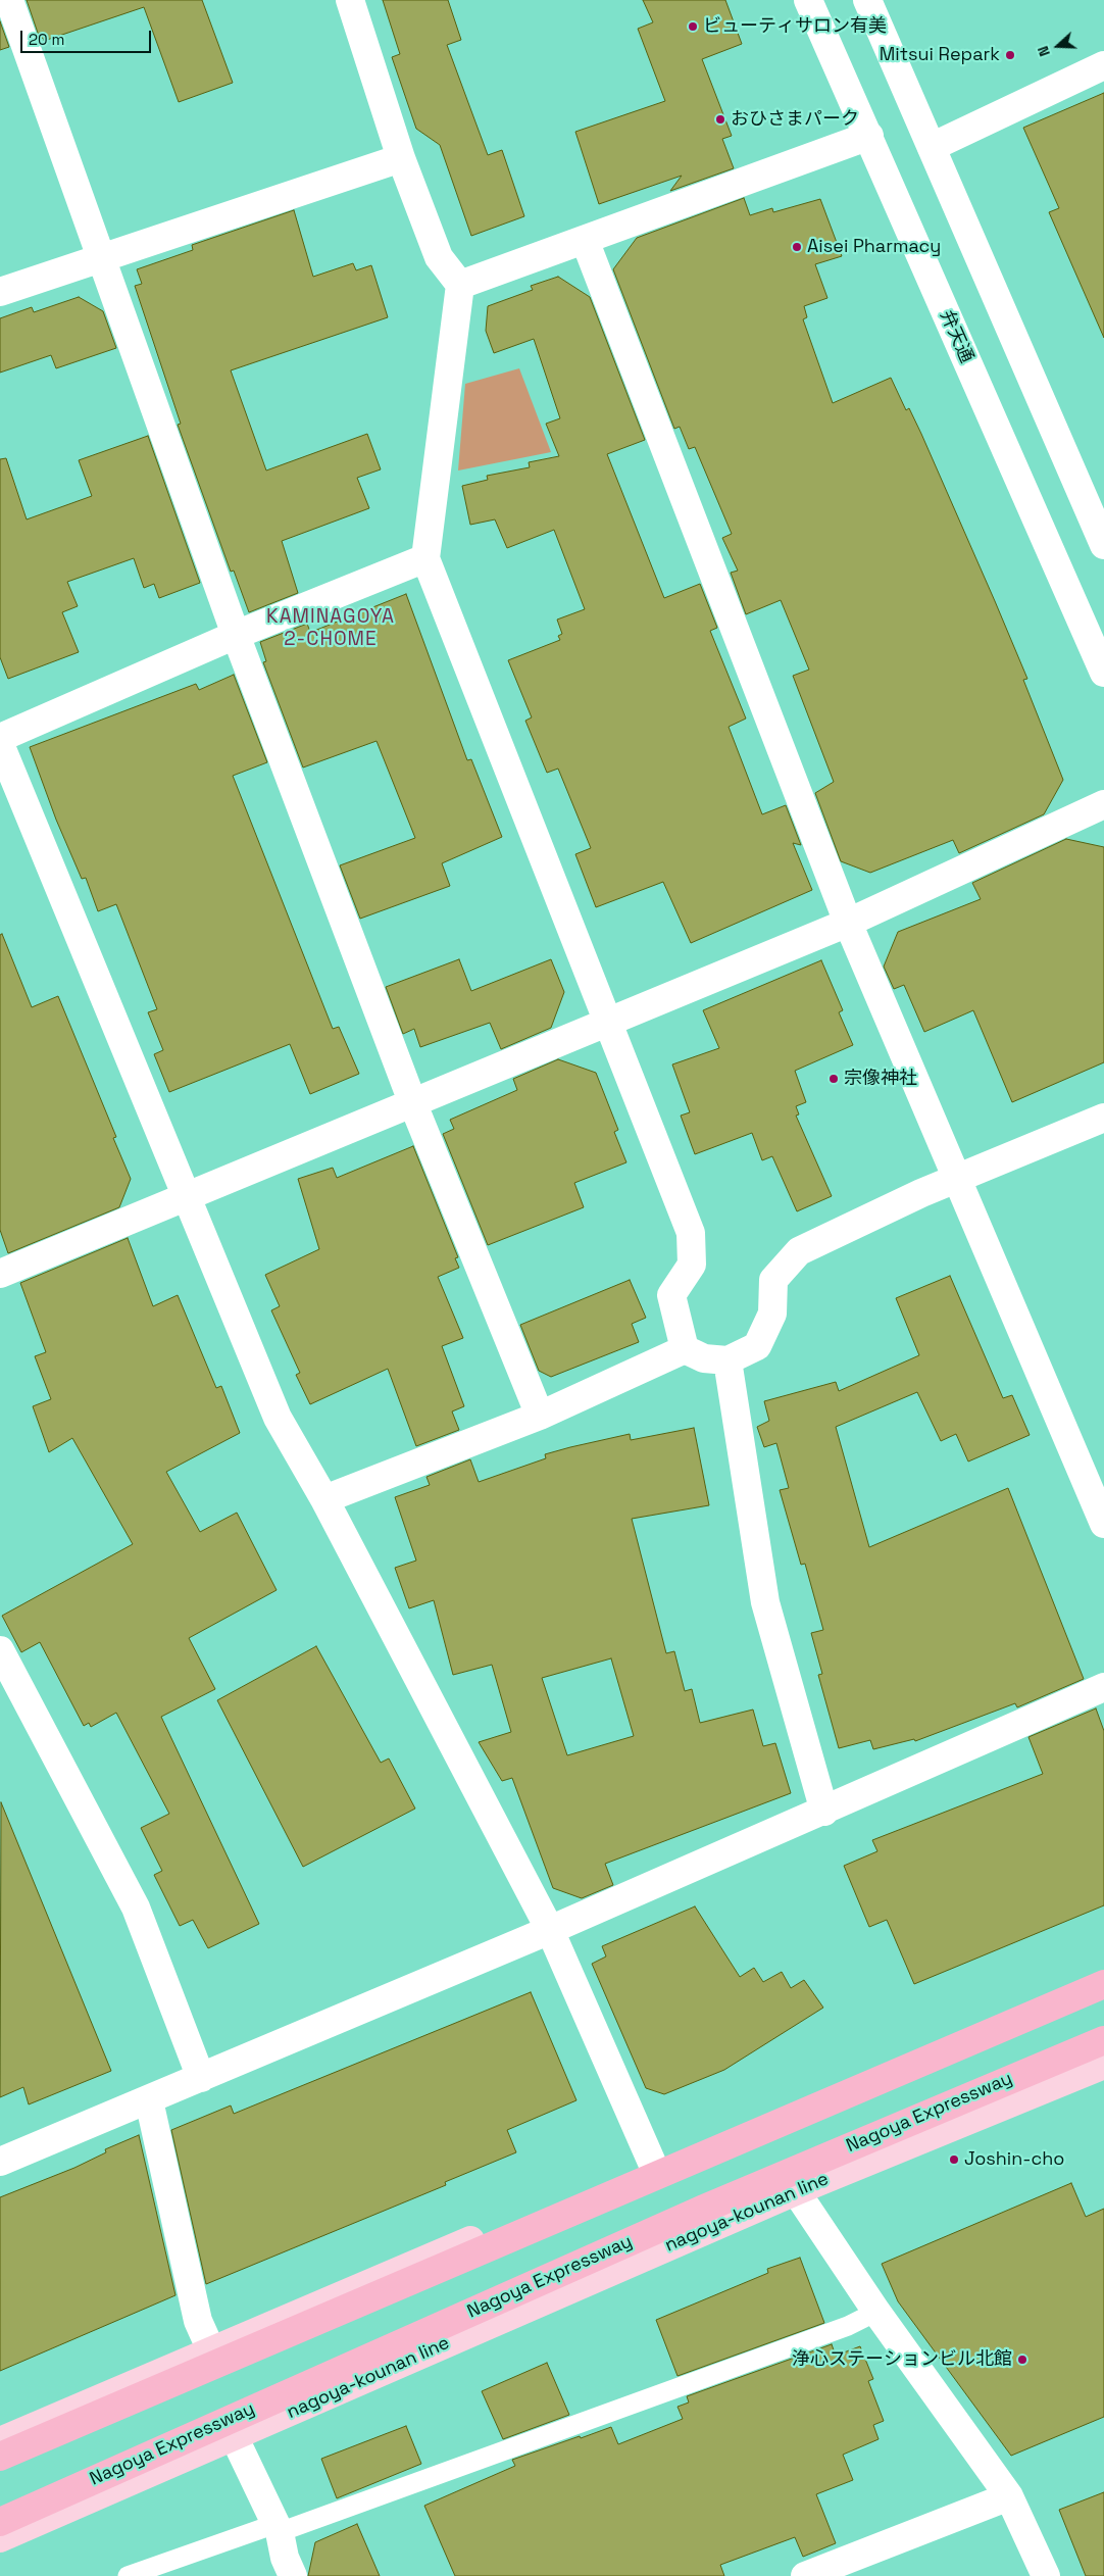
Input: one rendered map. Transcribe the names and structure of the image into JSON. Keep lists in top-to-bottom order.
{
  "streets": {
    "highway": ["Nagoya Expressway"],
    "main road": ["nagoya-kounan line"],
    "street": ["弁天通"]
  },
  "districts": ["KAMINAGOYA 2-CHOME"],
  "places": [
    "ビューティサロン有美",
    "Mitsui Repark",
    "おひさまパーク",
    "Aisei Pharmacy",
    "宗像神社",
    "Joshin-cho",
    "浄心ステーションビル北館"
  ],
  "scale_bar": "20 m",
  "north": "left"
}
